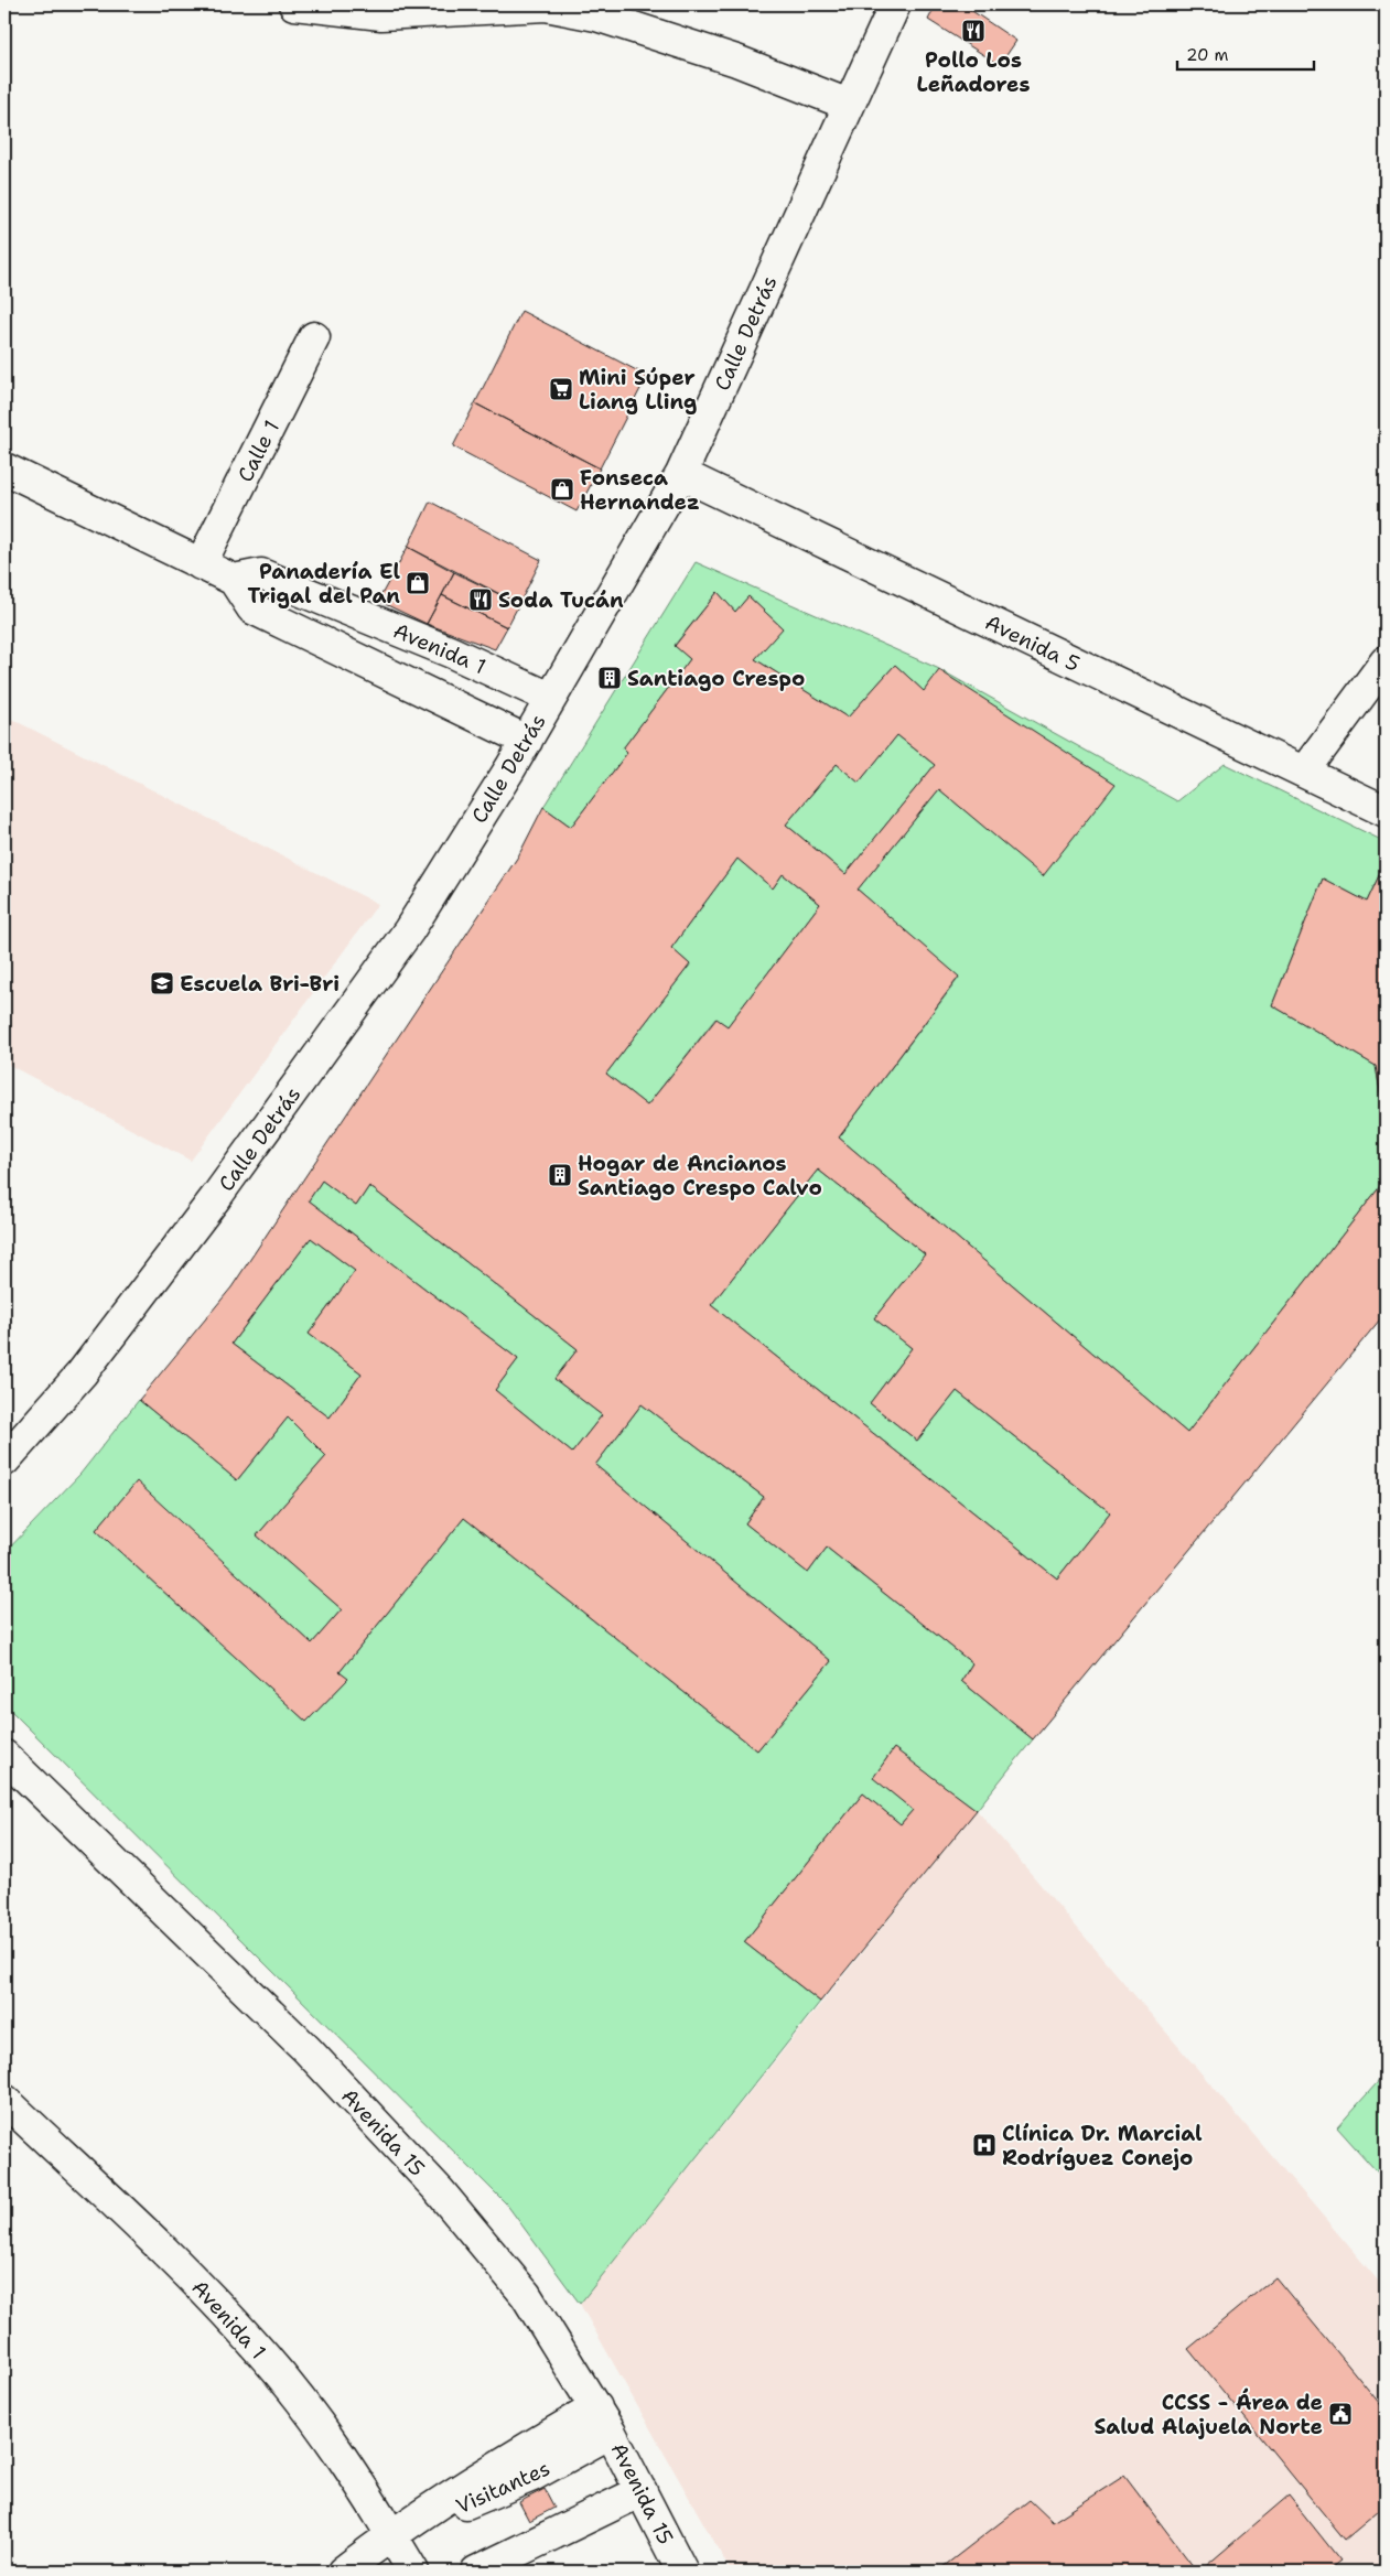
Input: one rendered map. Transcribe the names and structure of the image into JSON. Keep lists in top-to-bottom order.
{
  "streets": {
    "street": [
      "Calle Detrás",
      "Calle 1",
      "Avenida 5",
      "Avenida 1",
      "Avenida 15",
      "Visitantes"
    ]
  },
  "crossings": [
    ["Calle Detrás", "Avenida 5"],
    ["Calle Detrás", "Avenida 1"],
    ["Avenida 1", "Visitantes"],
    ["Avenida 15", "Visitantes"]
  ],
  "places": {
    "restaurant": ["Pollo Los Leñadores", "Soda Tucán"],
    "supermarket": ["Mini Súper Liang Lling"],
    "shop": ["Fonseca Hernandez", "Panadería El Trigal del Pan"],
    "building": ["Santiago Crespo", "Hogar de Ancianos Santiago Crespo Calvo"],
    "school or university": ["Escuela Bri-Bri"],
    "hospital": ["Clínica Dr. Marcial Rodríguez Conejo"],
    "public building": ["CCSS - Área de Salud Alajuela Norte"]
  },
  "scale_bar": "20 m"
}
